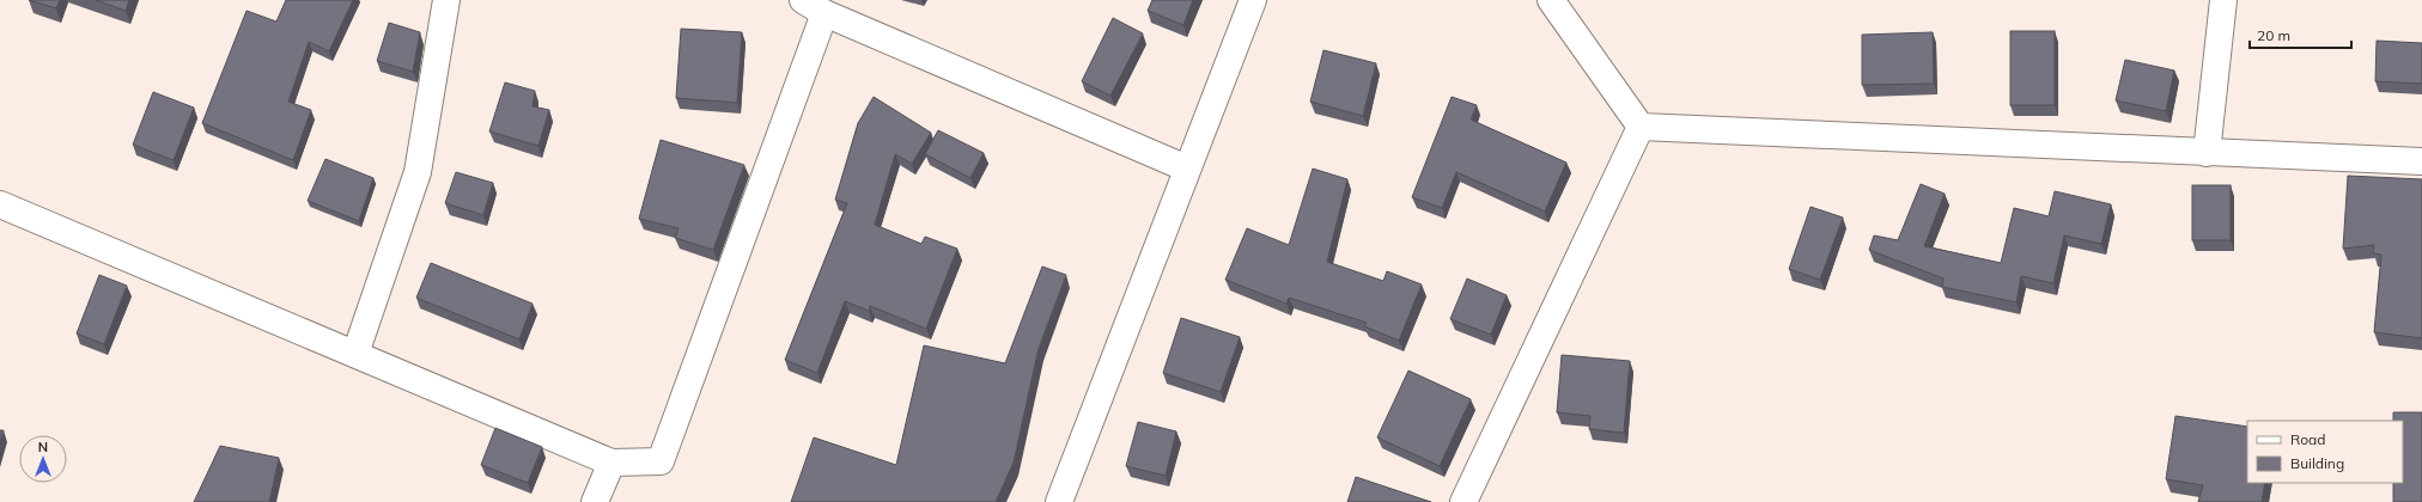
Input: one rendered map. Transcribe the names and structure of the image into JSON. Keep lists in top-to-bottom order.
{
  "legend": ["Road", "Building"],
  "scale_bar": "20 m",
  "north": "top"
}
